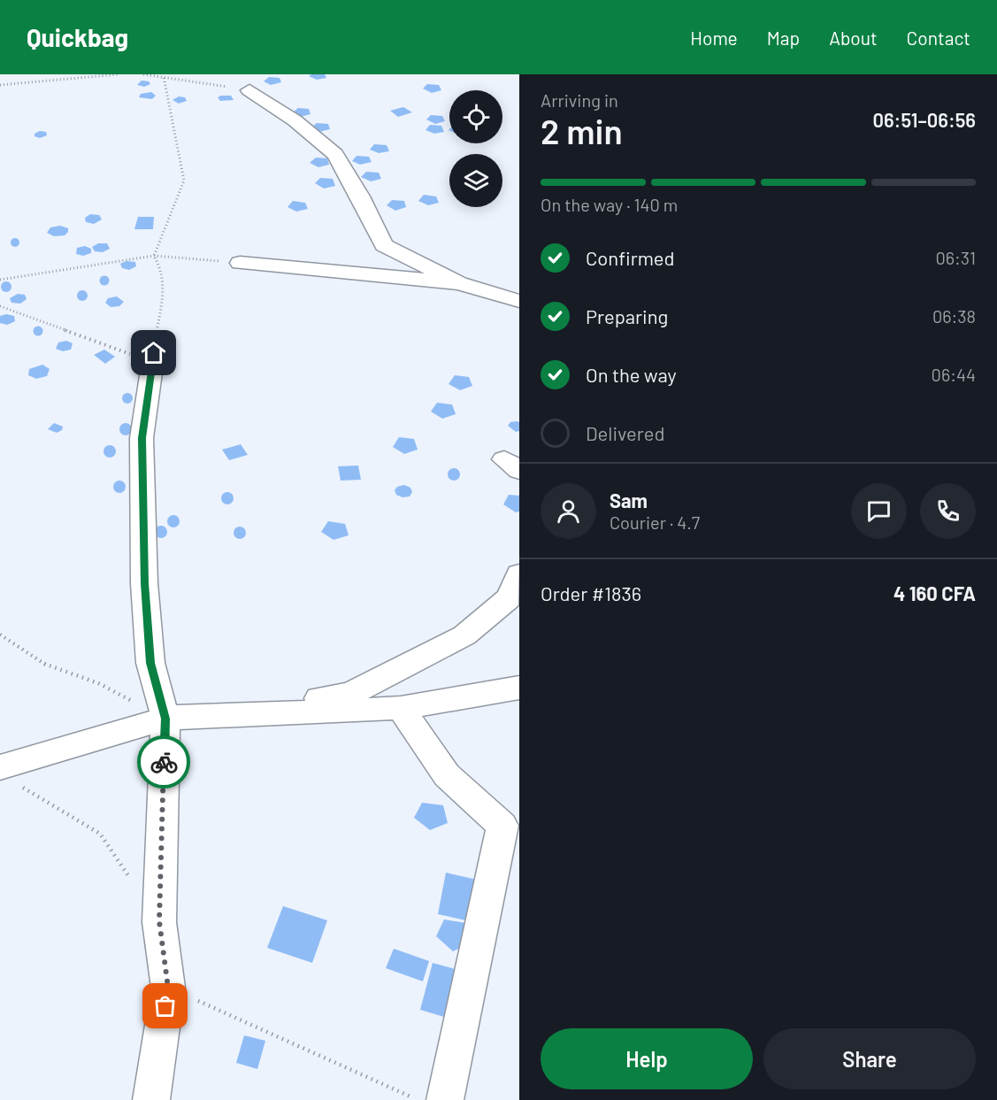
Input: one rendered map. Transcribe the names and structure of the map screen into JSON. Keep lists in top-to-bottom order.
{
  "page": {
    "header": "Quickbag",
    "nav": [
      "Home",
      "Map",
      "About",
      "Contact"
    ],
    "heading": ["2 min", "Arriving in", "06:51–06:56"],
    "panel": [
      "Sam",
      "Courier · 4.7",
      "Order #1836",
      "4 160 CFA"
    ],
    "bar": "On the way · 140 m",
    "list": [
      ["Confirmed", "06:31"],
      ["Preparing", "06:38"],
      ["On the way", "06:44"],
      "Delivered"
    ],
    "buttons": ["Help", "Share"]
  }
}
